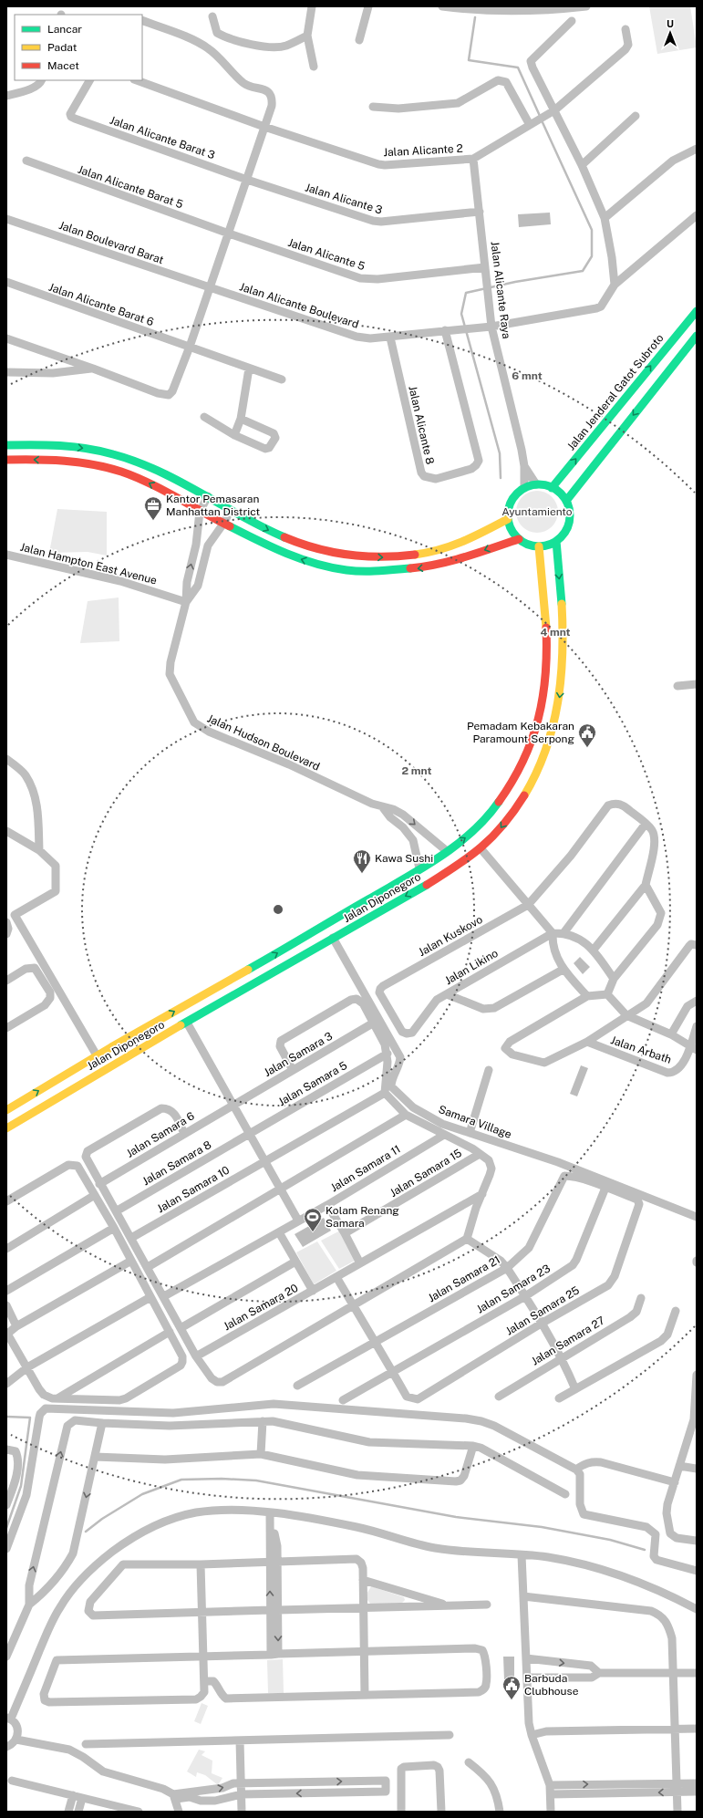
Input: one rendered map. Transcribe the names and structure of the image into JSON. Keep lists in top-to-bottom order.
{
  "streets": {
    "street": [
      "Jalan Alicante Barat 3",
      "Jalan Alicante 2",
      "Jalan Alicante Barat 5",
      "Jalan Alicante 3",
      "Jalan Boulevard Barat",
      "Jalan Alicante 5",
      "Jalan Alicante Raya",
      "Jalan Alicante Barat 6",
      "Jalan Alicante Boulevard",
      "Jalan Jenderal Gatot Subroto",
      "Jalan Alicante 8",
      "Jalan Hampton East Avenue",
      "Jalan Hudson Boulevard",
      "Jalan Diponegoro",
      "Jalan Kuskovo",
      "Jalan Likino",
      "Jalan Arbath",
      "Jalan Samara 3",
      "Jalan Samara 5",
      "Samara Village",
      "Jalan Samara 6",
      "Jalan Samara 8",
      "Jalan Samara 11",
      "Jalan Samara 15",
      "Jalan Samara 10",
      "Jalan Samara 21",
      "Jalan Samara 23",
      "Jalan Samara 20",
      "Jalan Samara 25",
      "Jalan Samara 27"
    ]
  },
  "crossings": [
    ["Jalan Alicante Barat 3", "Jalan Alicante 3"],
    ["Jalan Alicante 2", "Jalan Alicante Raya"],
    ["Jalan Alicante Barat 5", "Jalan Alicante 5"],
    ["Jalan Alicante 3", "Jalan Alicante Raya"],
    ["Jalan Boulevard Barat", "Jalan Alicante Boulevard"],
    ["Jalan Alicante 5", "Jalan Alicante Raya"],
    ["Jalan Alicante Raya", "Jalan Alicante Boulevard"],
    ["Jalan Alicante Raya", "Jalan Jenderal Gatot Subroto"],
    ["Jalan Alicante Raya", "Jalan Diponegoro"],
    ["Jalan Alicante Boulevard", "Jalan Alicante 8"],
    ["Jalan Jenderal Gatot Subroto", "Jalan Diponegoro"],
    ["Jalan Hampton East Avenue", "Jalan Hudson Boulevard"],
    ["Jalan Hudson Boulevard", "Jalan Diponegoro"],
    ["Jalan Diponegoro", "Samara Village"],
    ["Jalan Kuskovo", "Jalan Likino"],
    ["Jalan Samara 3", "Jalan Samara 6"],
    ["Jalan Samara 5", "Jalan Samara 8"],
    ["Jalan Samara 21", "Jalan Samara 23"],
    ["Jalan Samara 21", "Jalan Samara 25"],
    ["Jalan Samara 23", "Jalan Samara 25"]
  ],
  "parks": ["Ayuntamiento"],
  "places": {
    "office": ["Kantor Pemasaran Manhattan District"],
    "public building": ["Pemadam Kebakaran Paramount Serpong", "Barbuda Clubhouse"],
    "restaurant": ["Kawa Sushi"],
    "sports": ["Kolam Renang Samara"]
  },
  "legend": ["Lancar", "Padat", "Macet"],
  "north": "top",
  "rings": ["6 mnt", "4 mnt", "2 mnt"]
}
